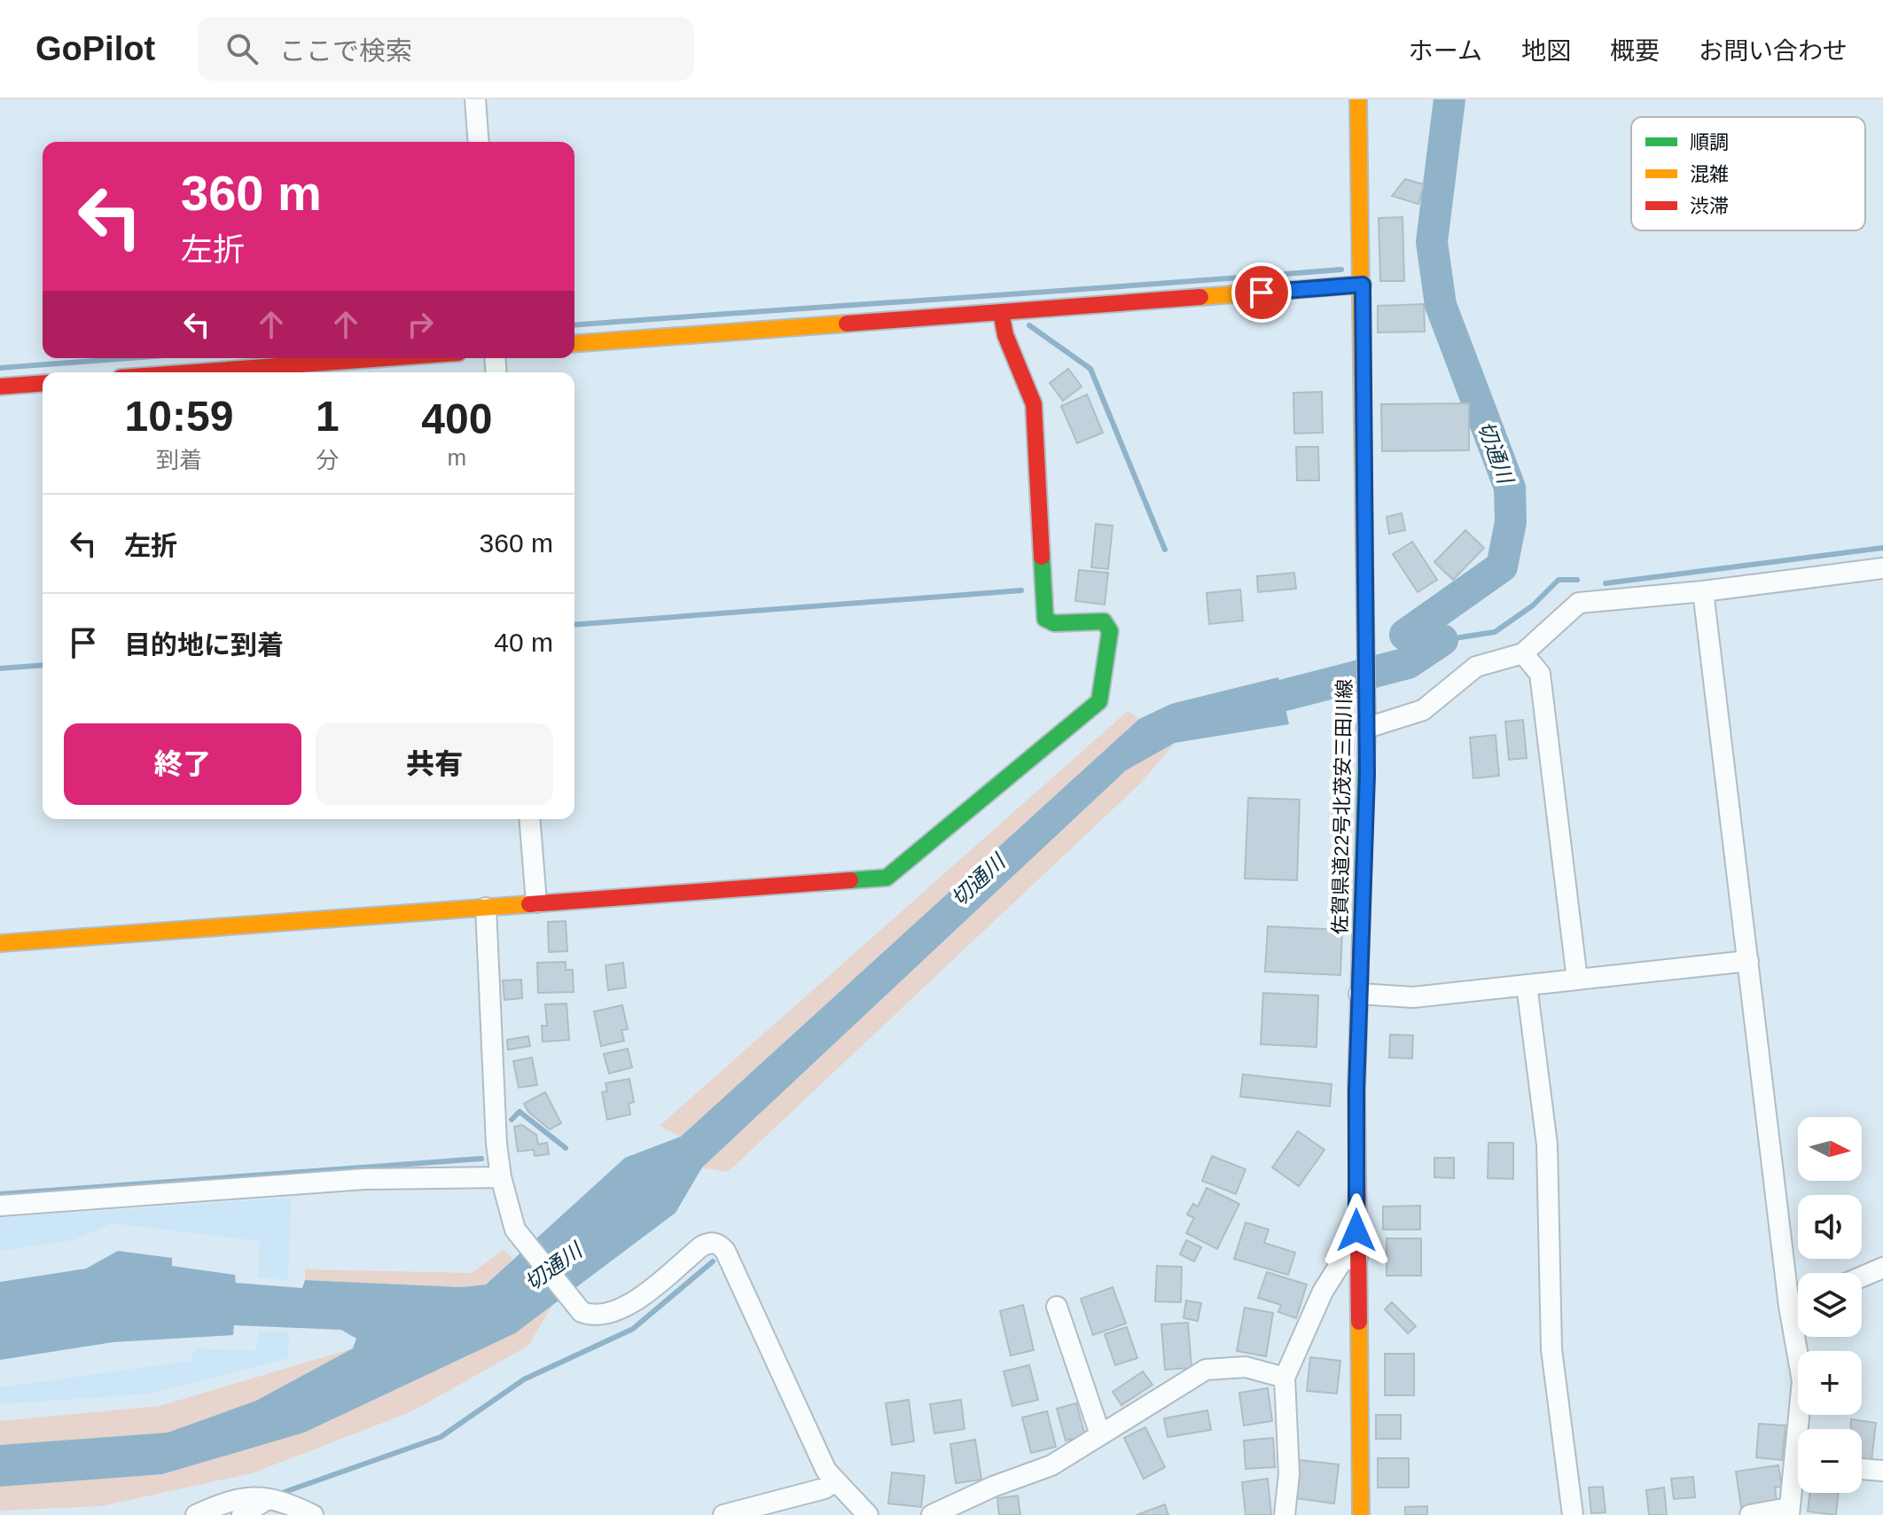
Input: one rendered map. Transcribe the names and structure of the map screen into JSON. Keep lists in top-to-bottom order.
{
  "streets": {
    "street": ["佐賀県道22号北茂安三田川線"]
  },
  "water": ["切通川"],
  "legend": ["順調", "混雑", "渋滞"],
  "north": "right",
  "page": {
    "header": "GoPilot",
    "search": "ここで検索",
    "nav": [
      "ホーム",
      "地図",
      "概要",
      "お問い合わせ"
    ],
    "turn": ["360 m", "左折"],
    "eta": [
      "10:59",
      "到着",
      "1",
      "分",
      "400",
      "m"
    ],
    "list": [
      {
        "name": "左折",
        "value": "360 m"
      },
      {
        "name": "目的地に到着",
        "value": "40 m"
      }
    ],
    "buttons": ["終了", "共有"],
    "map_buttons": ["+", "−"]
  }
}
